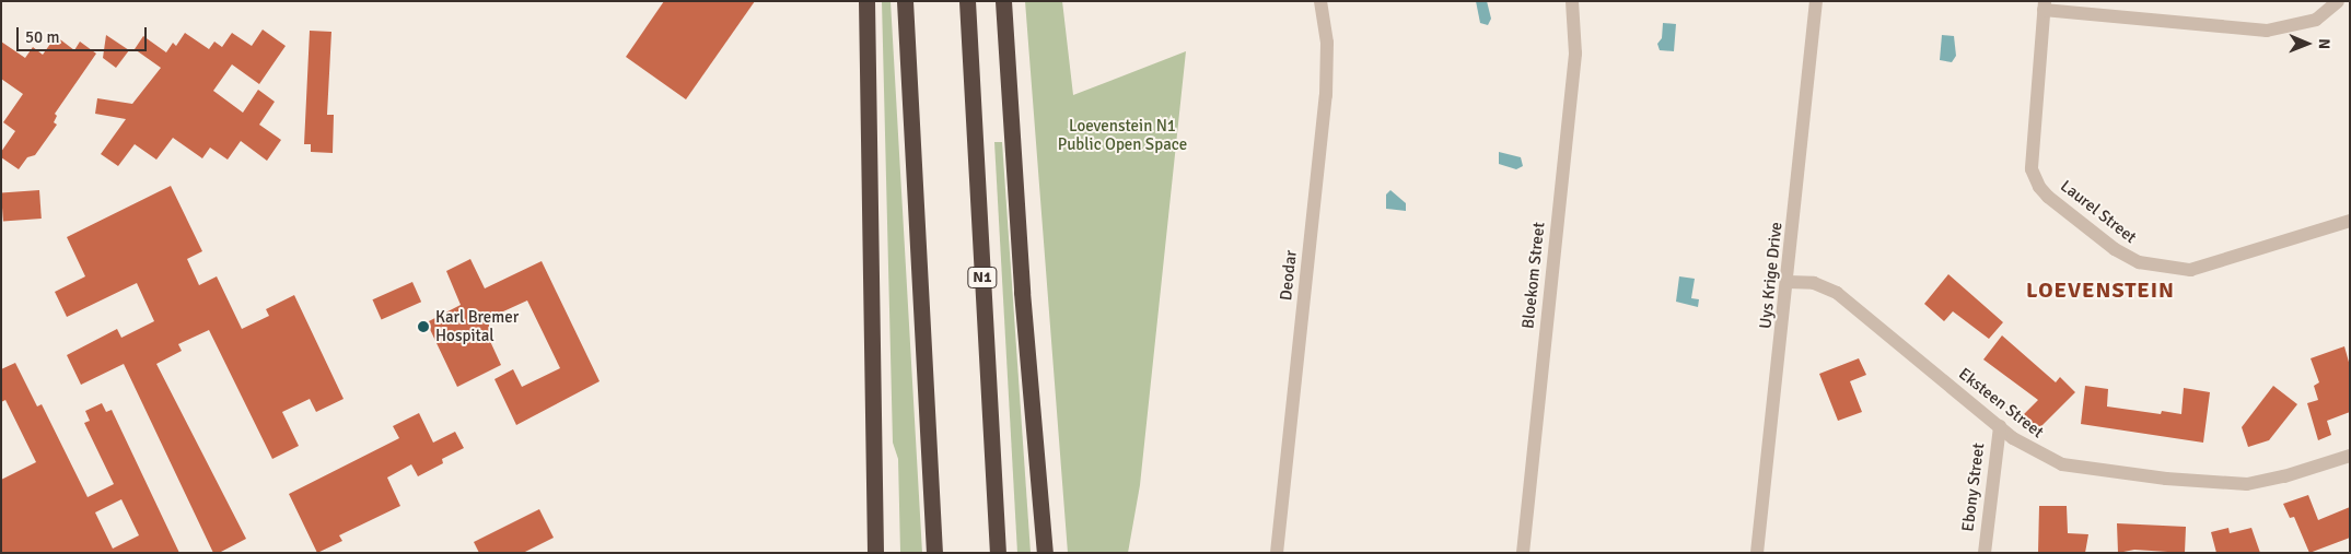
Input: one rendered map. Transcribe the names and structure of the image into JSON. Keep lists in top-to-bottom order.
{
  "streets": {
    "highway": ["N1"],
    "street": [
      "Laurel Street",
      "Deodar",
      "Bloekom Street",
      "Uys Krige Drive",
      "Eksteen Street",
      "Ebony Street"
    ]
  },
  "crossings": [
    ["Uys Krige Drive", "Eksteen Street"],
    ["Eksteen Street", "Ebony Street"]
  ],
  "districts": ["LOEVENSTEIN"],
  "parks": ["Loevenstein N1 Public Open Space"],
  "places": ["Karl Bremer Hospital"],
  "scale_bar": "50 m",
  "north": "right"
}
